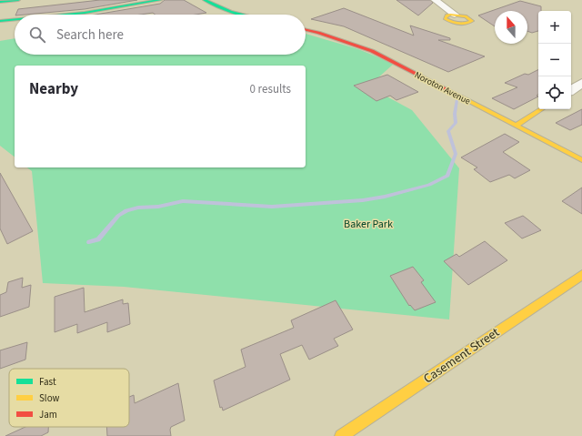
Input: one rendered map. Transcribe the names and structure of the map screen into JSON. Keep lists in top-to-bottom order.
{
  "streets": {
    "main road": ["Noroton Avenue", "Casement Street"]
  },
  "parks": ["Baker Park"],
  "legend": ["Fast", "Slow", "Jam"],
  "north": "top",
  "page": {
    "map_buttons": ["+", "−"],
    "search": "Search here",
    "heading": ["Nearby", "0 results"]
  }
}
